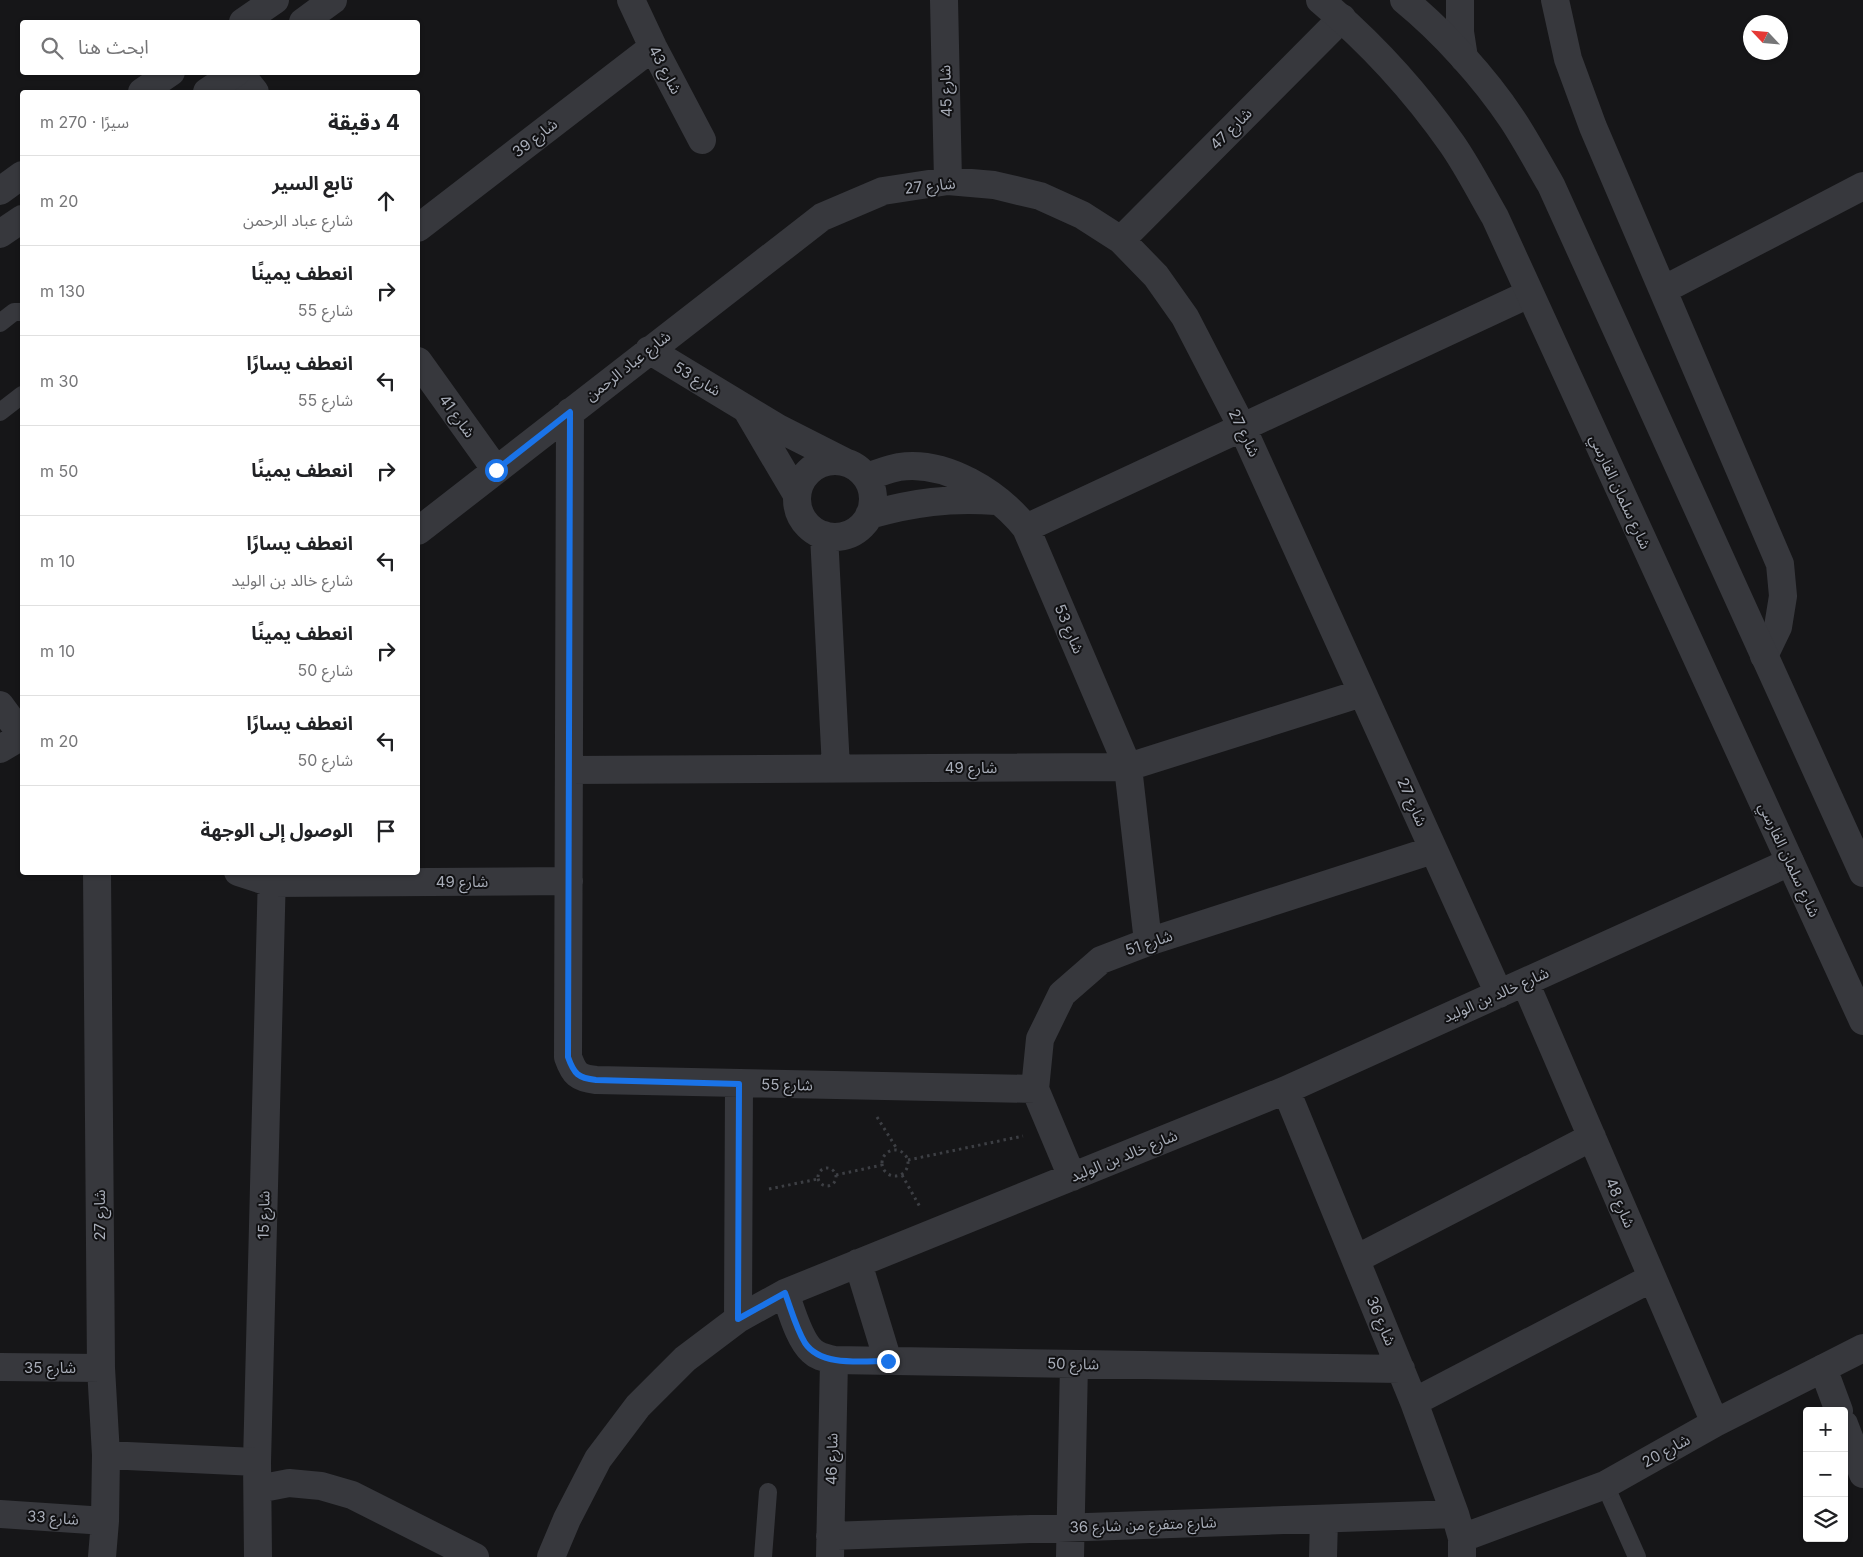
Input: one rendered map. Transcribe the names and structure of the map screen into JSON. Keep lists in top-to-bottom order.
{
  "streets": {
    "street": [
      "شارع 43",
      "شارع 45",
      "شارع 47",
      "شارع 39",
      "شارع 27",
      "شارع عباد الرحمن",
      "شارع 53",
      "شارع 41",
      "شارع سلمان الفارسي",
      "شارع 49",
      "شارع 51",
      "شارع خالد بن الوليد",
      "شارع 55",
      "شارع 48",
      "شارع 15",
      "شارع 36",
      "شارع 50",
      "شارع 35",
      "شارع 20",
      "شارع 46",
      "شارع 33",
      "شارع متفرع من شارع 36"
    ]
  },
  "crossings": [
    ["شارع 43", "شارع 39"],
    ["شارع 45", "شارع 27"],
    ["شارع 47", "شارع 27"],
    ["شارع 47", "شارع سلمان الفارسي"],
    ["شارع 27", "شارع عباد الرحمن"],
    ["شارع 27", "شارع 49"],
    ["شارع 27", "شارع 51"],
    ["شارع 27", "شارع خالد بن الوليد"],
    ["شارع 27", "شارع 35"],
    ["شارع 27", "شارع 33"],
    ["شارع عباد الرحمن", "شارع 53"],
    ["شارع عباد الرحمن", "شارع 41"],
    ["شارع عباد الرحمن", "شارع 55"],
    ["شارع 53", "شارع 49"],
    ["شارع 53", "شارع 51"],
    ["شارع سلمان الفارسي", "شارع خالد بن الوليد"],
    ["شارع 49", "شارع 55"],
    ["شارع 49", "شارع 15"],
    ["شارع 51", "شارع 55"],
    ["شارع خالد بن الوليد", "شارع 48"],
    ["شارع خالد بن الوليد", "شارع 36"],
    ["شارع خالد بن الوليد", "شارع 50"],
    ["شارع 48", "شارع 20"],
    ["شارع 36", "شارع 50"],
    ["شارع 36", "شارع 20"],
    ["شارع 36", "شارع متفرع من شارع 36"],
    ["شارع 50", "شارع 46"],
    ["شارع 20", "شارع متفرع من شارع 36"],
    ["شارع 46", "شارع متفرع من شارع 36"]
  ],
  "north": "top left",
  "page": {
    "search": "ابحث هنا",
    "heading": ["4 دقيقة", "سيرًا · 270 m"],
    "list": [
      ["تابع السير", "شارع عباد الرحمن", "20 m"],
      ["انعطف يمينًا", "شارع 55", "130 m"],
      ["انعطف يسارًا", "شارع 55", "30 m"],
      ["انعطف يمينًا", "50 m"],
      ["انعطف يسارًا", "شارع خالد بن الوليد", "10 m"],
      ["انعطف يمينًا", "شارع 50", "10 m"],
      ["انعطف يسارًا", "شارع 50", "20 m"],
      "الوصول إلى الوجهة"
    ],
    "map_buttons": ["+", "−"]
  }
}
